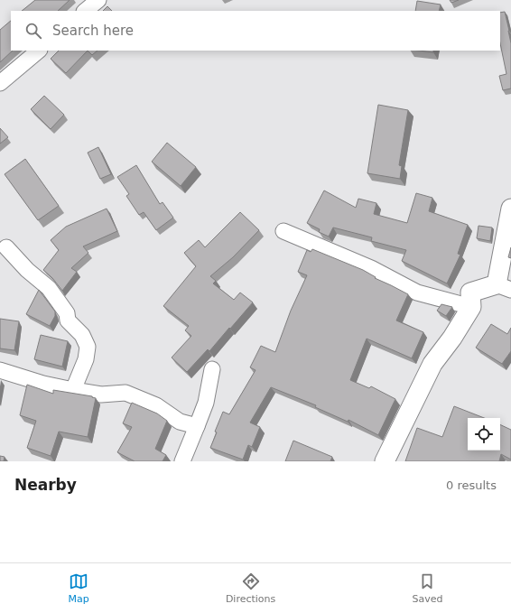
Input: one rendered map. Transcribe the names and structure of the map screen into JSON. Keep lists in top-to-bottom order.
{
  "page": {
    "search": "Search here",
    "heading": ["Nearby", "0 results"],
    "nav": ["Map", "Directions", "Saved"]
  }
}
